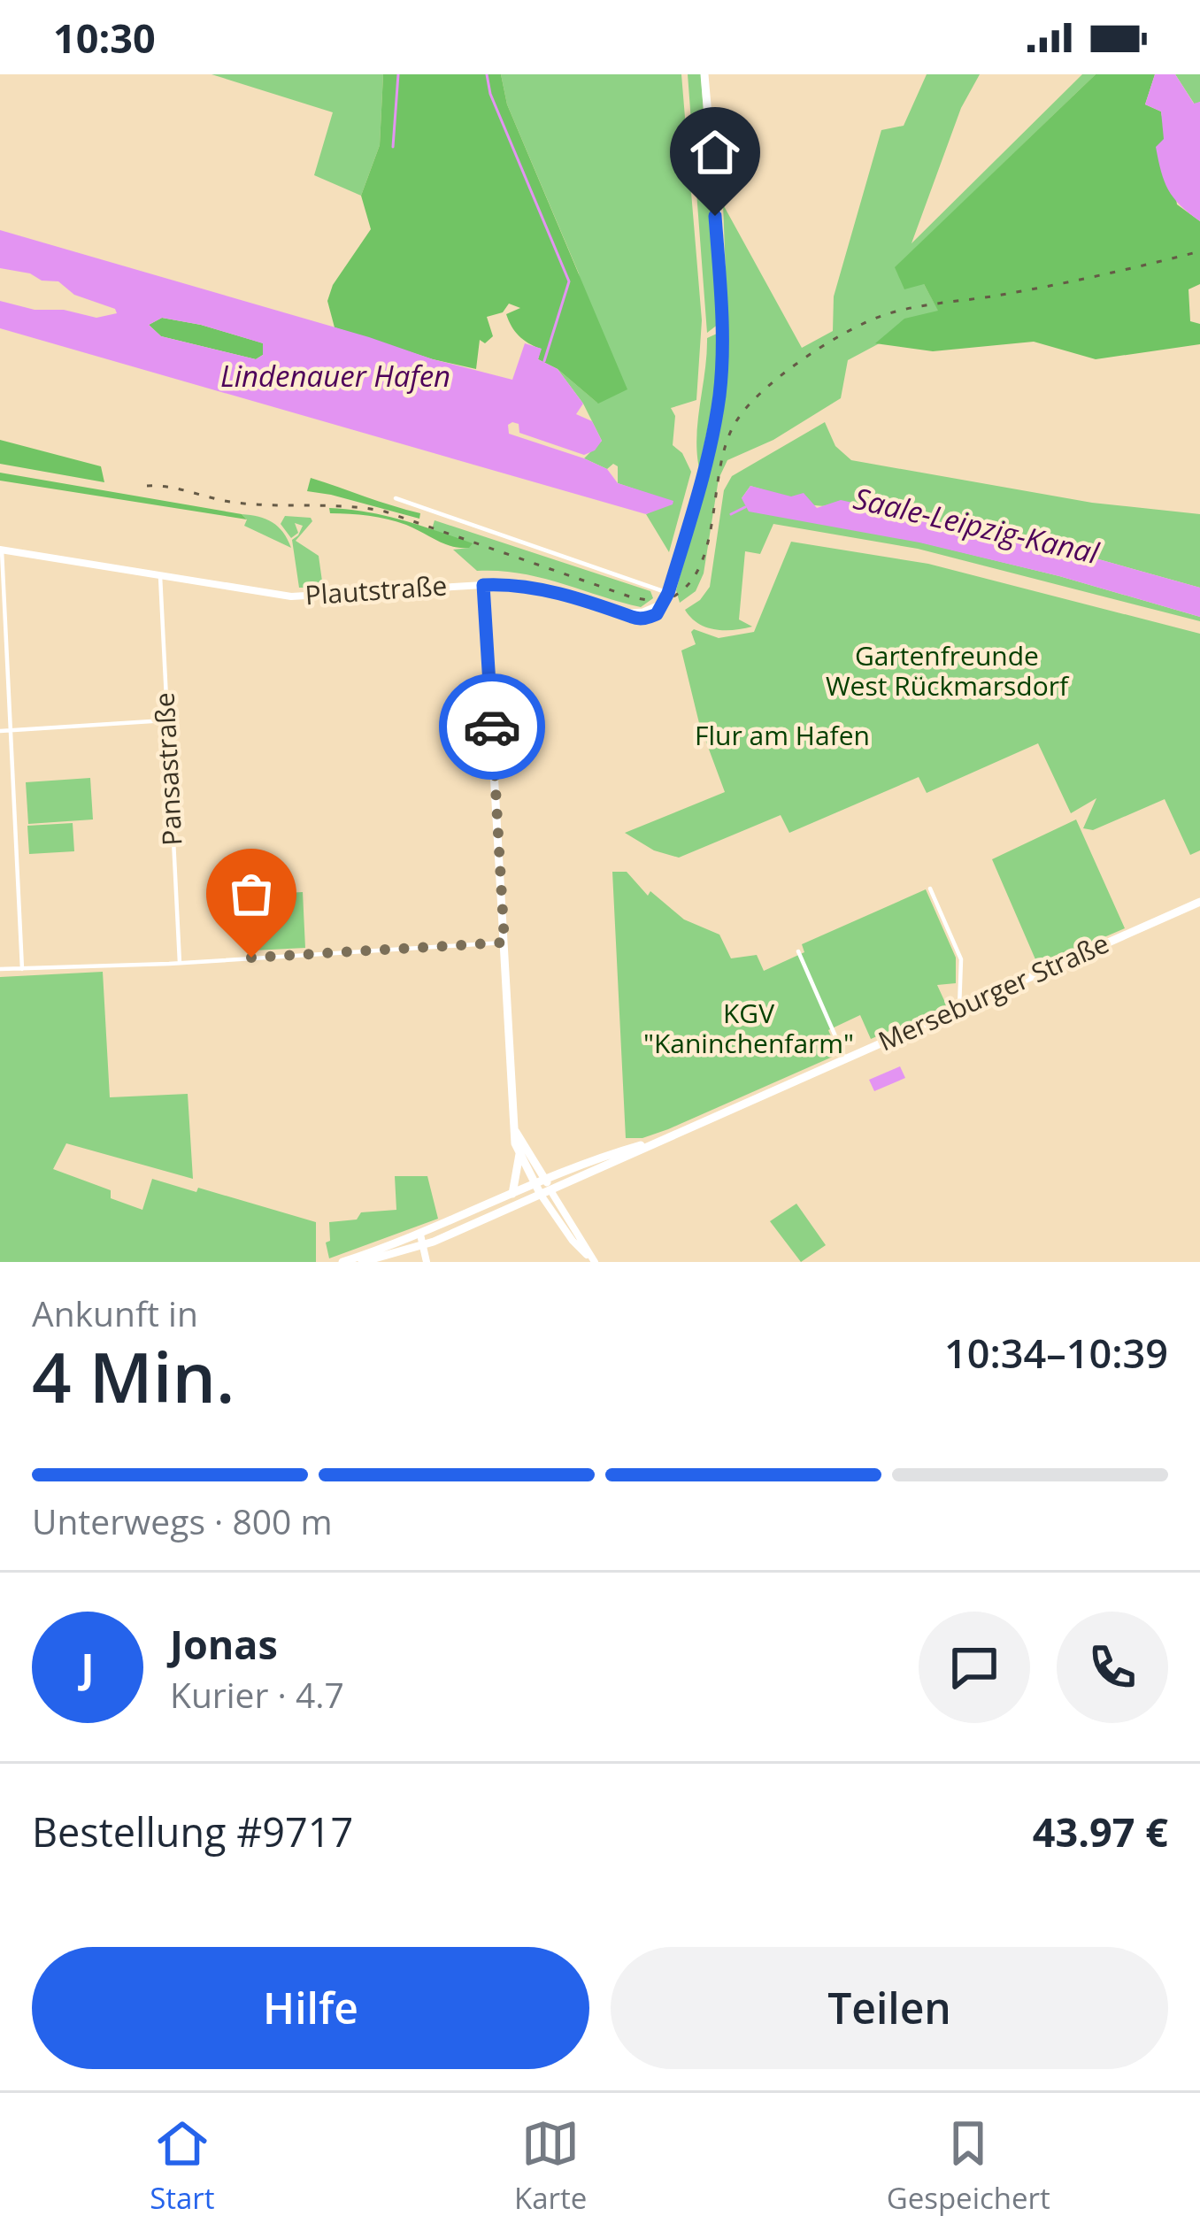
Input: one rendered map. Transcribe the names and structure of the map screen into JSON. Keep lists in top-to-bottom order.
{
  "streets": {
    "main road": ["Plautstraße", "Merseburger Straße"],
    "street": ["Pansastraße"]
  },
  "crossings": [
    ["Plautstraße", "Pansastraße"]
  ],
  "water": ["Lindenauer Hafen", "Saale-Leipzig-Kanal"],
  "parks": ["Gartenfreunde West Rückmarsdorf", "Flur am Hafen", "KGV \"Kaninchenfarm\""],
  "page": {
    "status": "10:30",
    "heading": ["4 Min.", "Ankunft in", "10:34–10:39"],
    "panel": [
      "Jonas",
      "Kurier · 4.7",
      "Bestellung #9717",
      "43.97 €"
    ],
    "bar": "Unterwegs · 800 m",
    "round": "J",
    "buttons": ["Hilfe", "Teilen"],
    "tabs": ["Start", "Karte", "Gespeichert"]
  }
}
